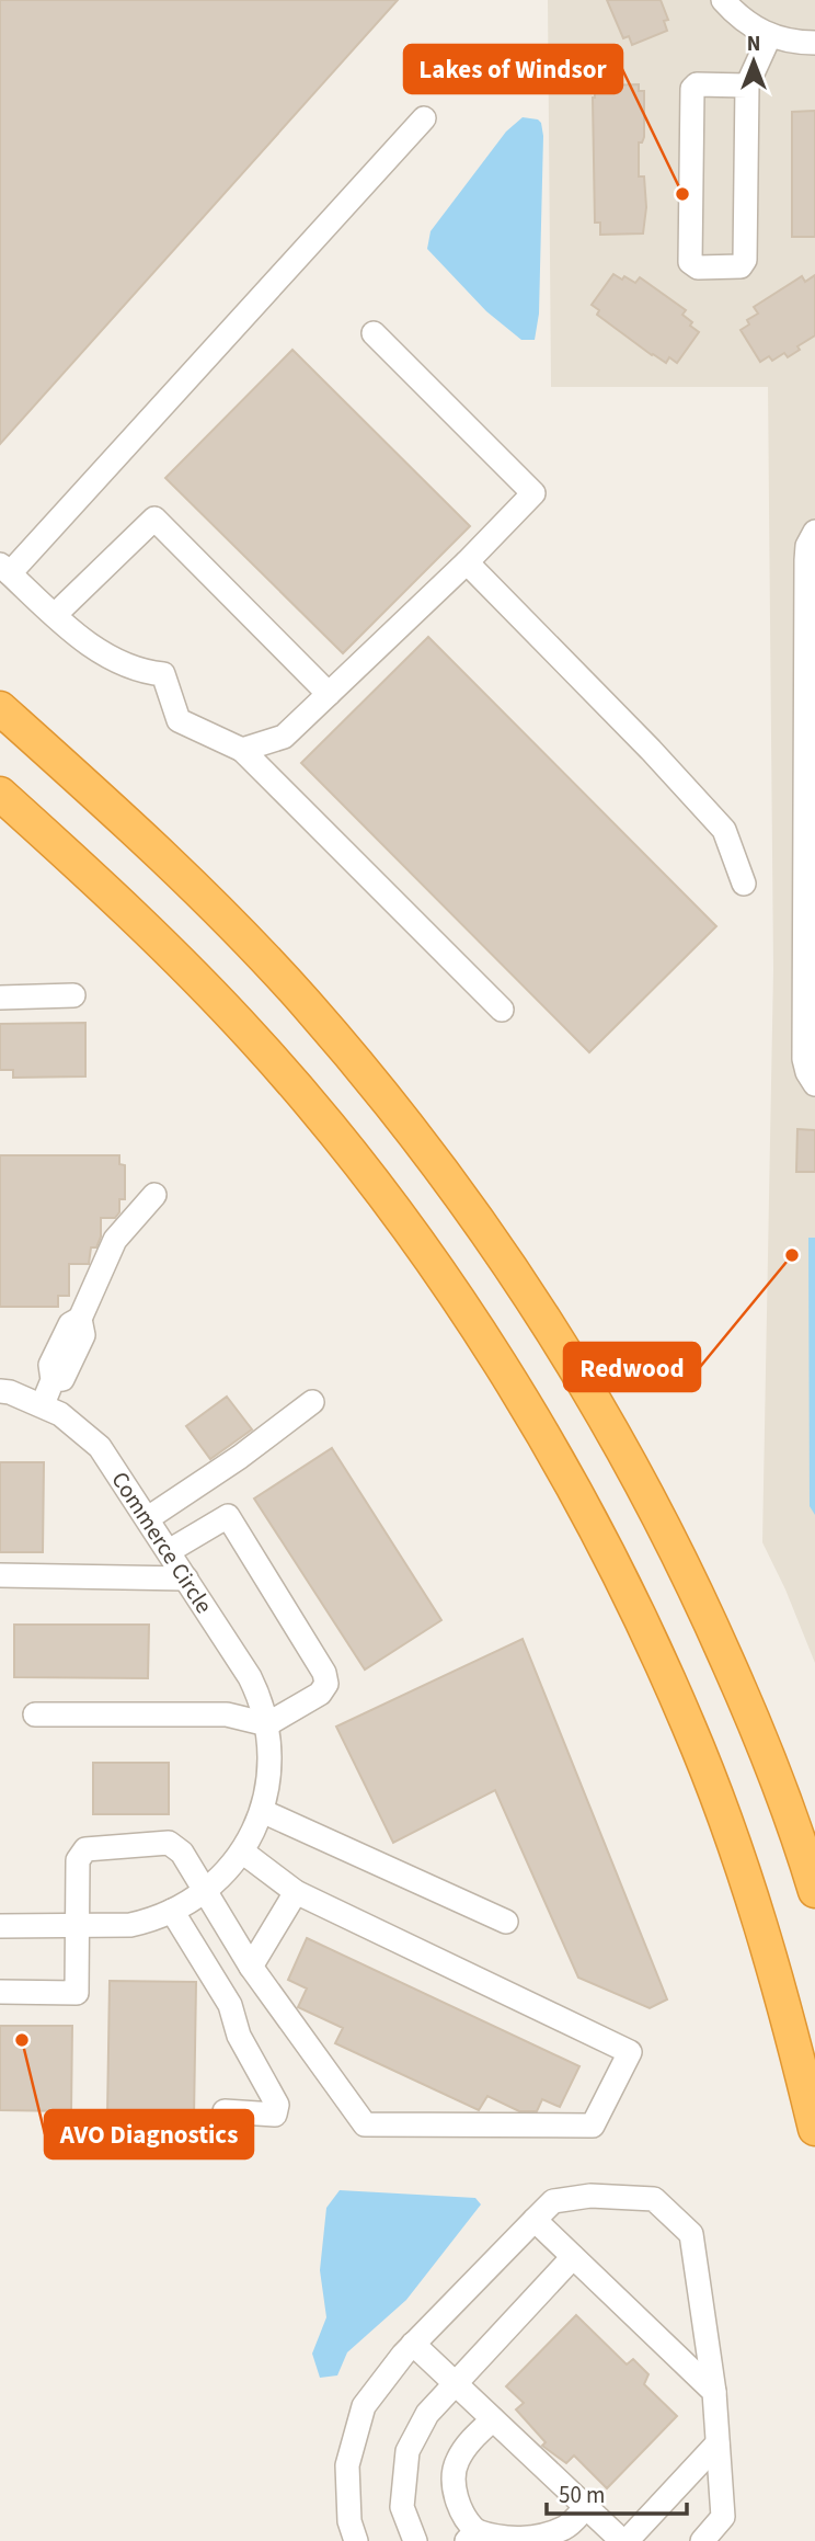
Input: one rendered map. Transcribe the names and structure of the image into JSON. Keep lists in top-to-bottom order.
{
  "streets": {
    "street": ["Commerce Circle"]
  },
  "places": ["Lakes of Windsor", "Redwood", "AVO Diagnostics"],
  "scale_bar": "50 m",
  "north": "top"
}
